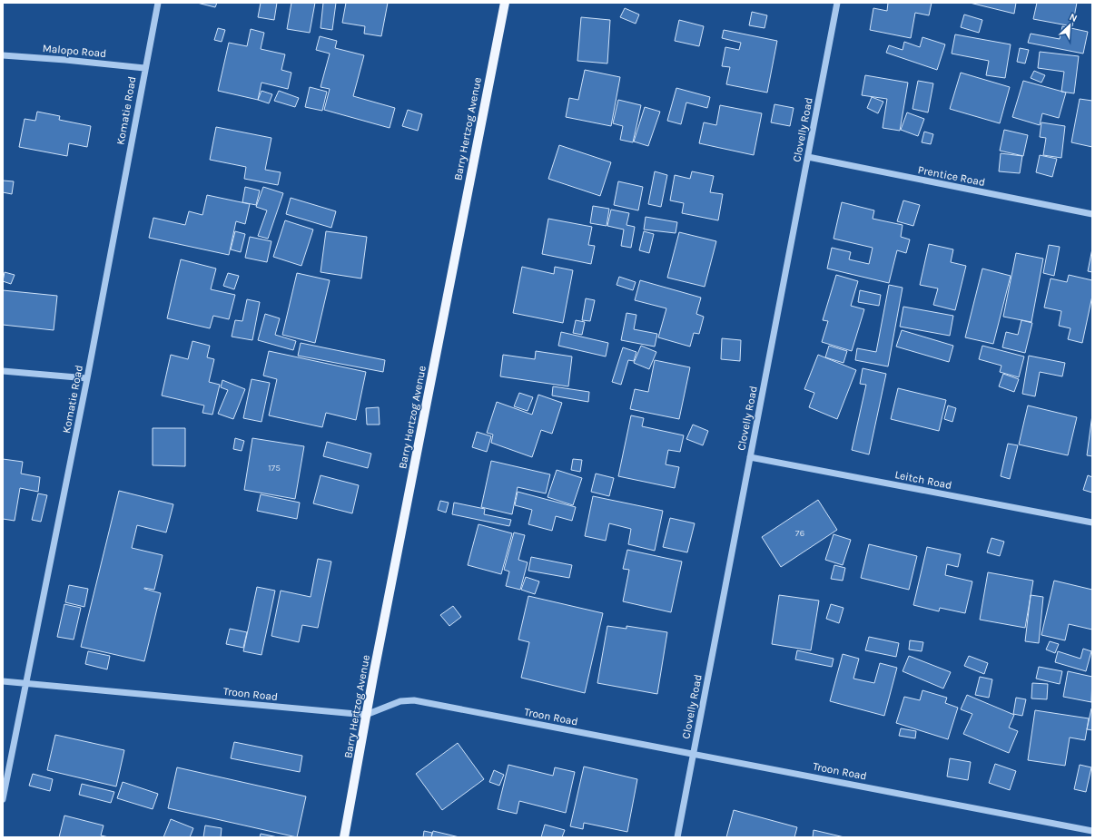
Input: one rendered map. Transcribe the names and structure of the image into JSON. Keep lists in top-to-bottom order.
{
  "streets": {
    "main road": ["Barry Hertzog Avenue"],
    "street": [
      "Malopo Road",
      "Komatie Road",
      "Clovelly Road",
      "Prentice Road",
      "Leitch Road",
      "Troon Road"
    ]
  },
  "crossings": [
    ["Malopo Road", "Komatie Road"],
    ["Komatie Road", "Troon Road"],
    ["Barry Hertzog Avenue", "Troon Road"],
    ["Clovelly Road", "Prentice Road"],
    ["Clovelly Road", "Leitch Road"],
    ["Clovelly Road", "Troon Road"]
  ],
  "house_numbers": ["175", "76"],
  "north": "top right"
}
